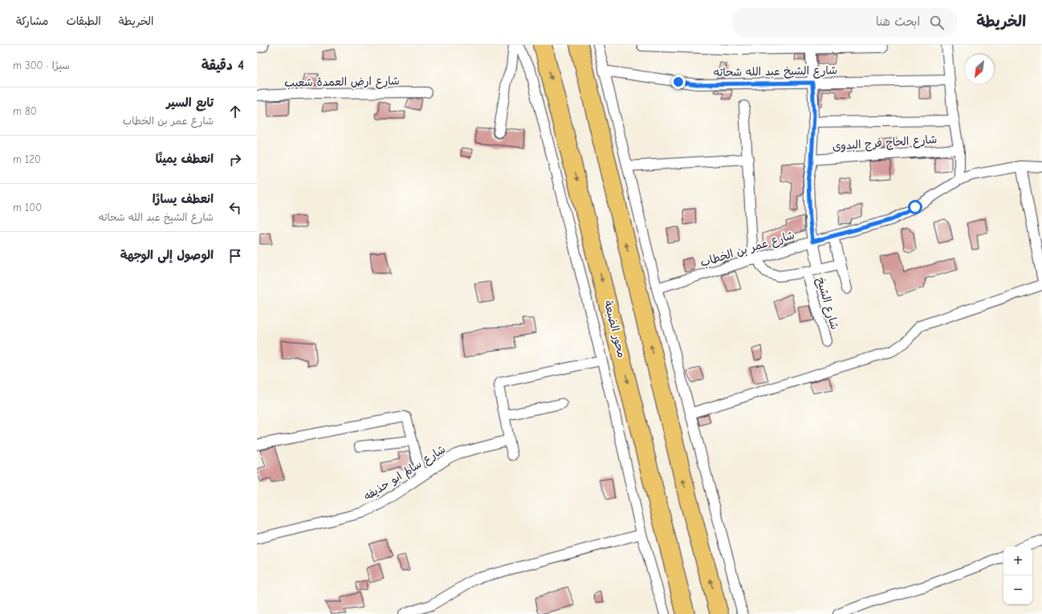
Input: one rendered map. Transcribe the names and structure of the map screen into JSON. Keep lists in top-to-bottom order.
{
  "streets": {
    "highway": ["محور الضبعة"],
    "street": [
      "شارع الشيخ عبد الله شحاته",
      "شارع ارض العمدة شعيب",
      "شارع الحاج فرج البدوى",
      "شارع عمر بن الخطاب",
      "شارع الشيخ",
      "شارع سالم ابو حذيفه"
    ]
  },
  "north": "bottom left",
  "page": {
    "header": "الخريطة",
    "search": "ابحث هنا",
    "nav": ["الخريطة", "الطبقات", "مشاركة"],
    "heading": ["4 دقيقة", "سيرًا · 300 m"],
    "list": [
      ["تابع السير", "شارع عمر بن الخطاب", "80 m"],
      ["انعطف يمينًا", "120 m"],
      ["انعطف يسارًا", "شارع الشيخ عبد الله شحاته", "100 m"],
      "الوصول إلى الوجهة"
    ],
    "map_buttons": ["+", "−"]
  }
}
